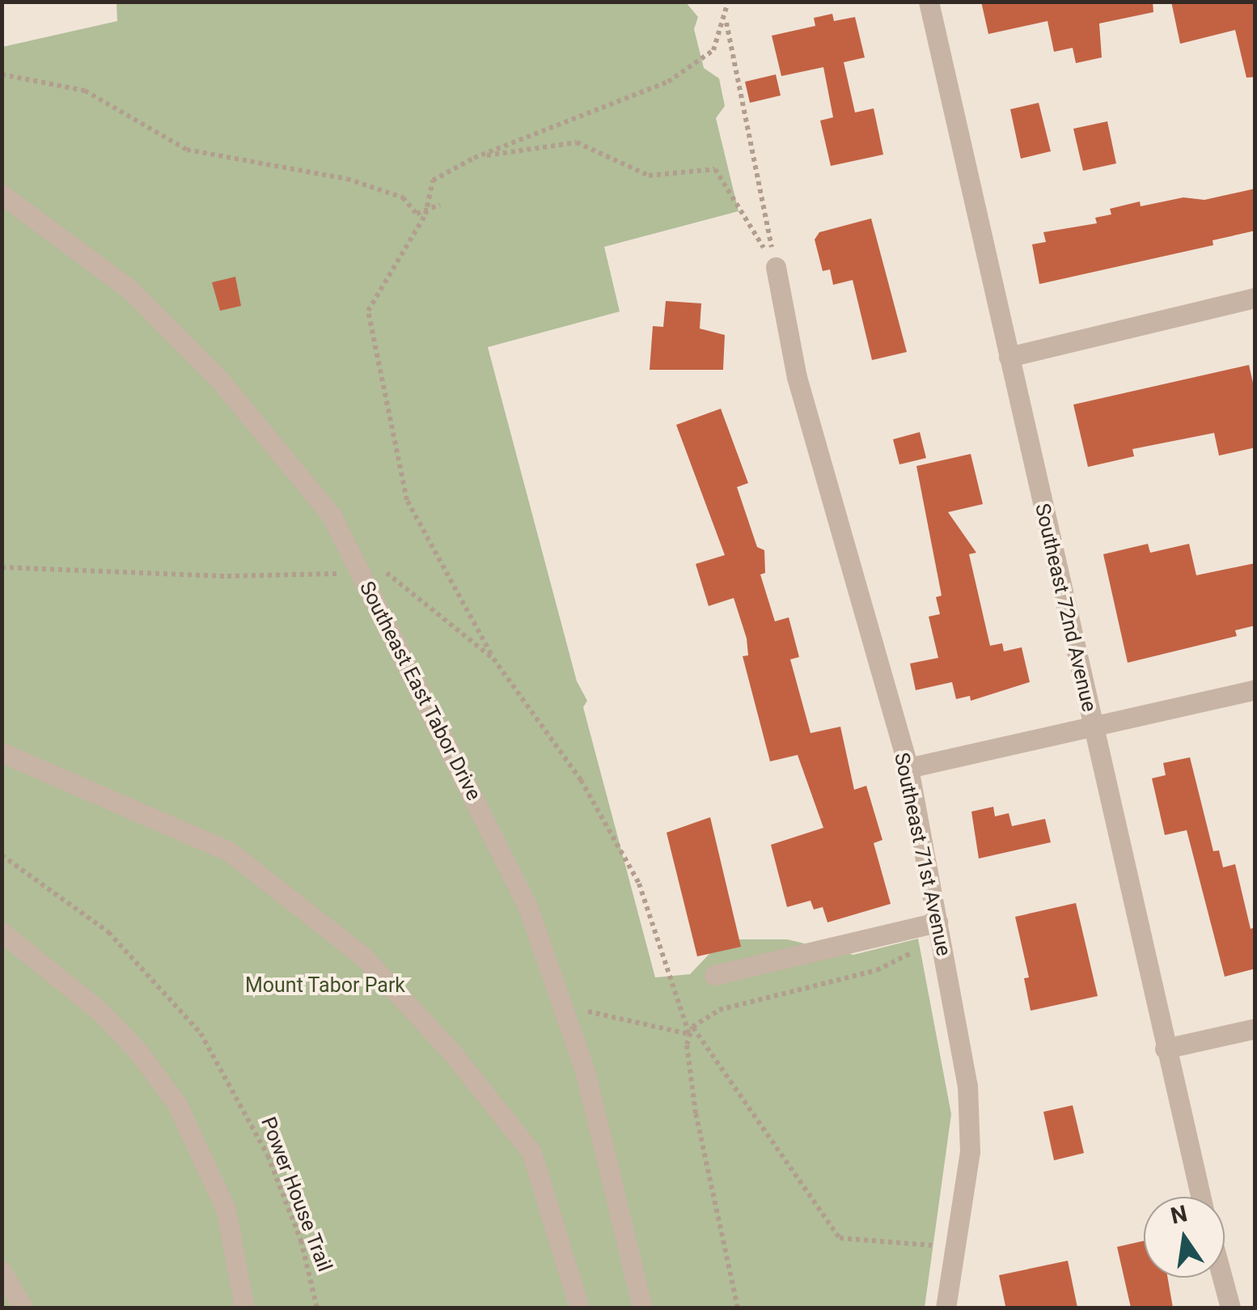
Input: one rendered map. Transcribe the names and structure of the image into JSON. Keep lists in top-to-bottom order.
{
  "streets": {
    "street": ["Southeast 72nd Avenue", "Southeast East Tabor Drive", "Southeast 71st Avenue"],
    "path": ["Power House Trail"]
  },
  "parks": ["Mount Tabor Park"],
  "north": "top"
}
